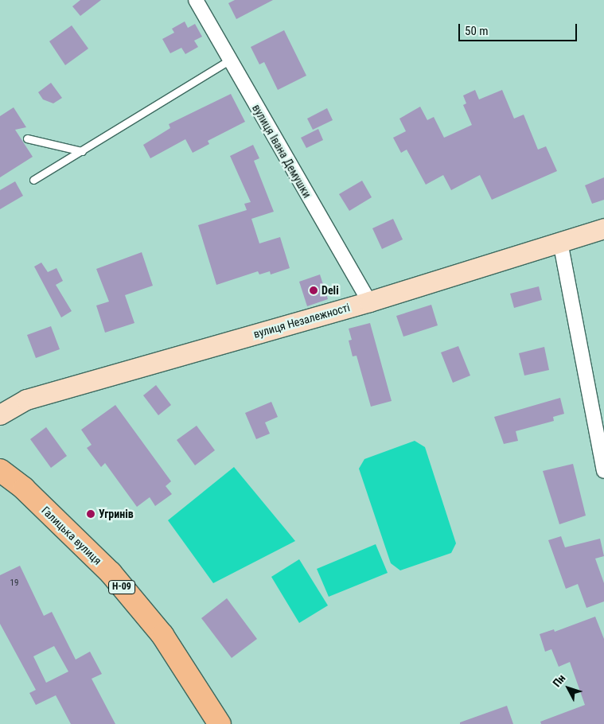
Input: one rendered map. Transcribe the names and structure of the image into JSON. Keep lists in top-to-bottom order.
{
  "streets": {
    "main road": ["Галицька вулиця", "Н-09"],
    "street": ["вулиця Івана Демушки", "вулиця Незалежності"]
  },
  "crossings": [
    ["вулиця Івана Демушки", "вулиця Незалежності"]
  ],
  "places": ["Deli", "Угринів"],
  "house_numbers": ["19"],
  "scale_bar": "50 m",
  "north": "top left"
}
